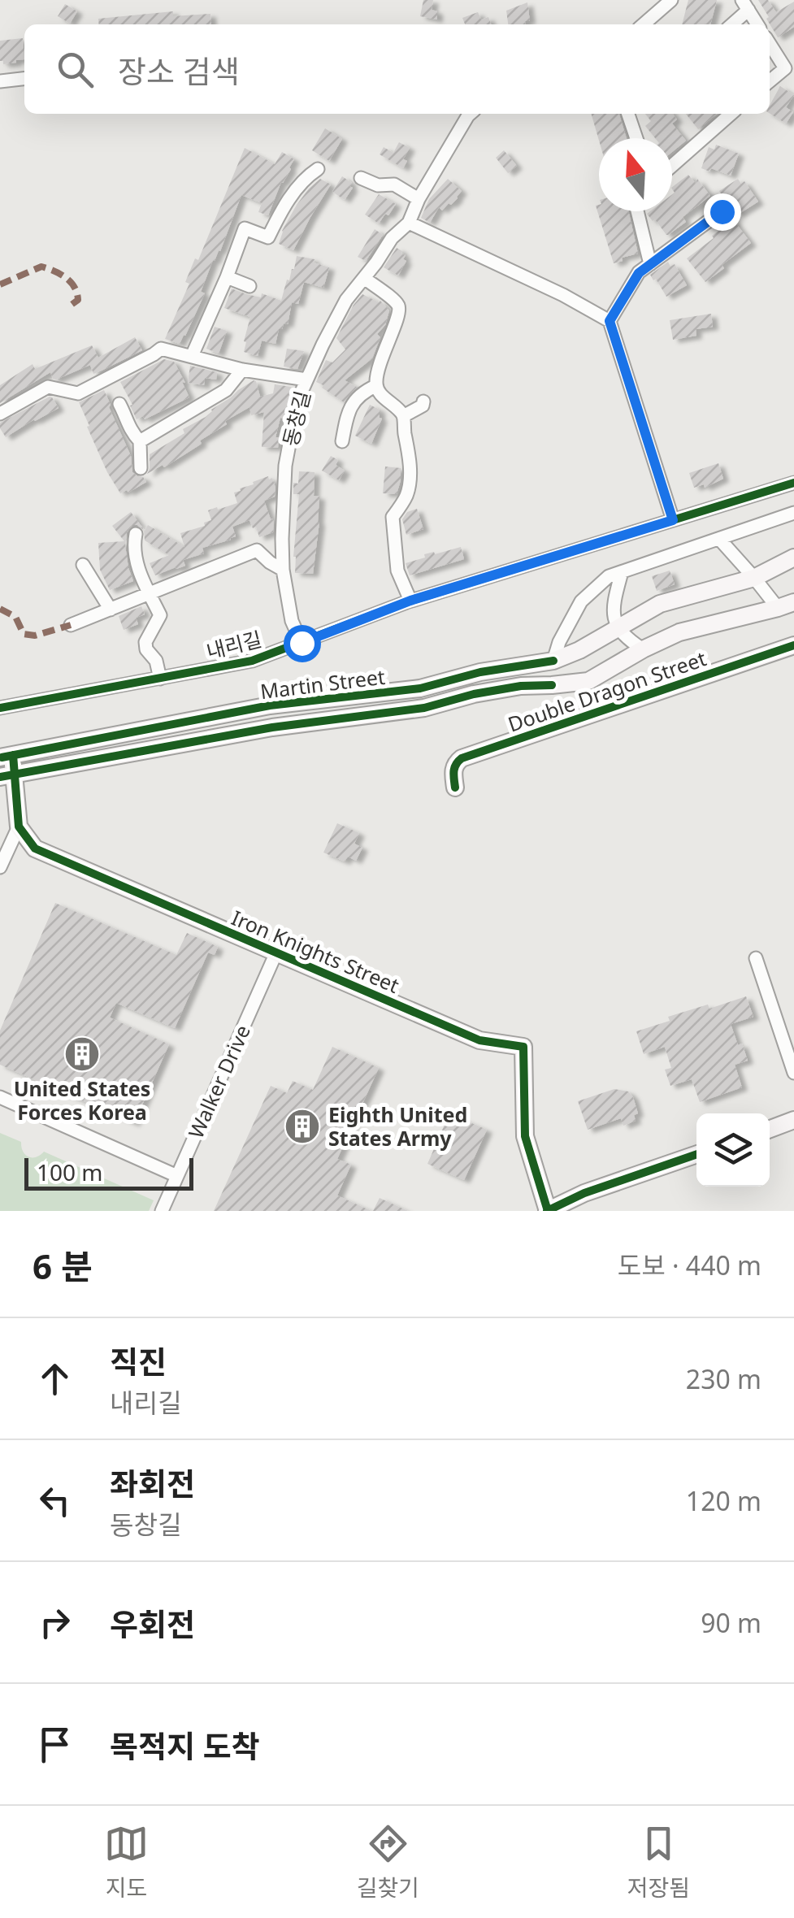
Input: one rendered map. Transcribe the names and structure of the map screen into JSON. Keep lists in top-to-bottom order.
{
  "streets": {
    "main road": ["Martin Street", "Double Dragon Street", "Iron Knights Street"],
    "street": ["동창길", "내리길", "Walker Drive"]
  },
  "crossings": [
    ["동창길", "내리길"],
    ["Iron Knights Street", "Walker Drive"]
  ],
  "places": {
    "building": ["United States Forces Korea", "Eighth United States Army"]
  },
  "scale_bar": "100 m",
  "north": "top",
  "page": {
    "search": "장소 검색",
    "scale": "100 m",
    "heading": ["6 분", "도보 · 440 m"],
    "list": [
      ["직진", "내리길", "230 m"],
      ["좌회전", "동창길", "120 m"],
      ["우회전", "90 m"],
      "목적지 도착"
    ],
    "nav": ["지도", "길찾기", "저장됨"]
  }
}
